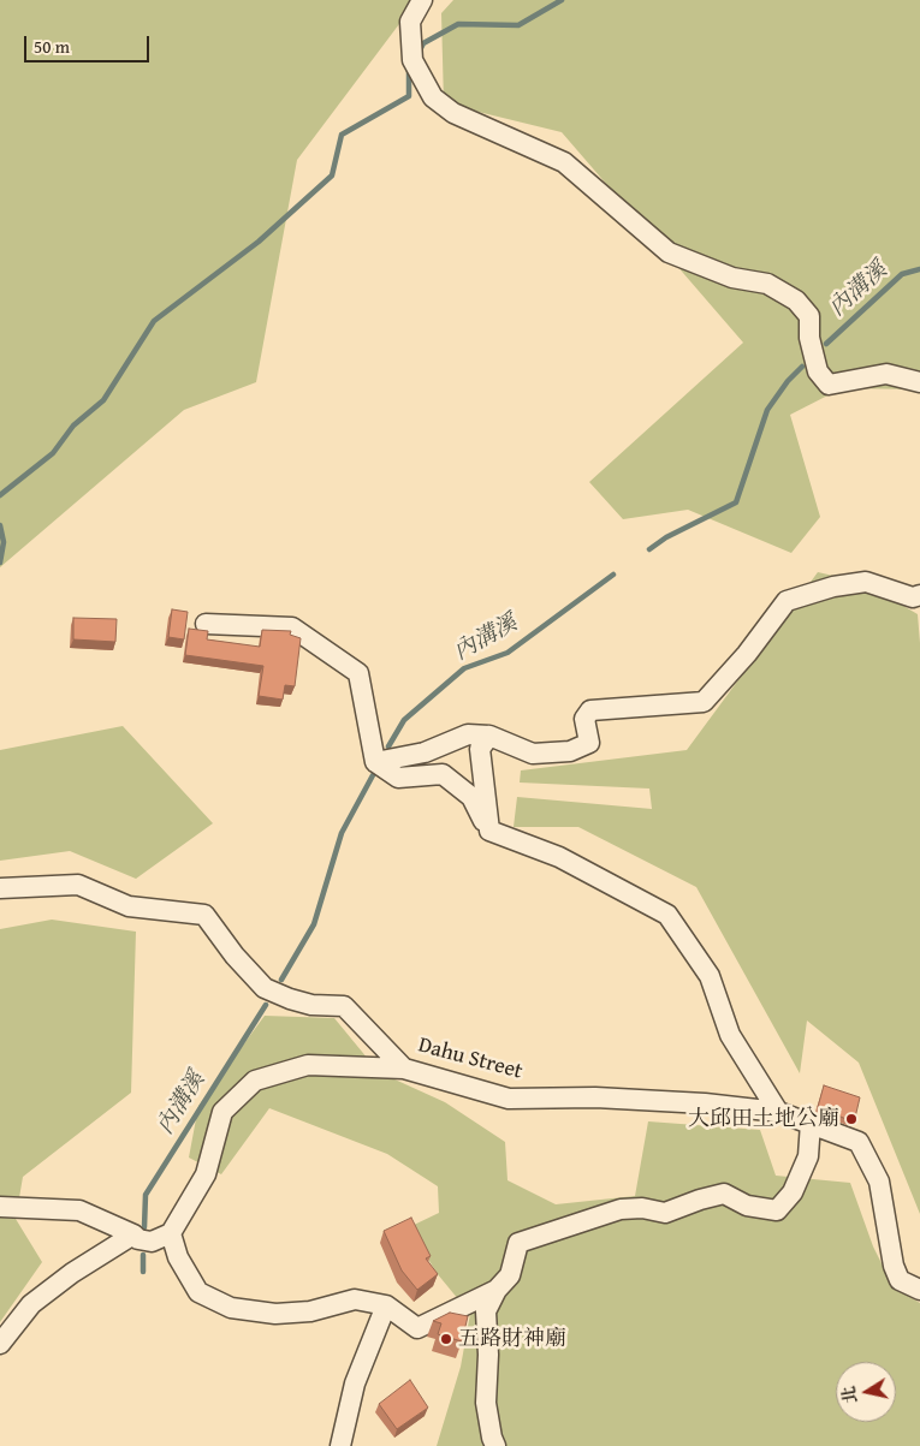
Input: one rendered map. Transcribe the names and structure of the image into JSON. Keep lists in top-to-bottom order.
{
  "streets": {
    "street": ["Dahu Street"]
  },
  "water": ["內溝溪"],
  "places": ["大邱田土地公廟", "五路財神廟"],
  "scale_bar": "50 m",
  "north": "left"
}
